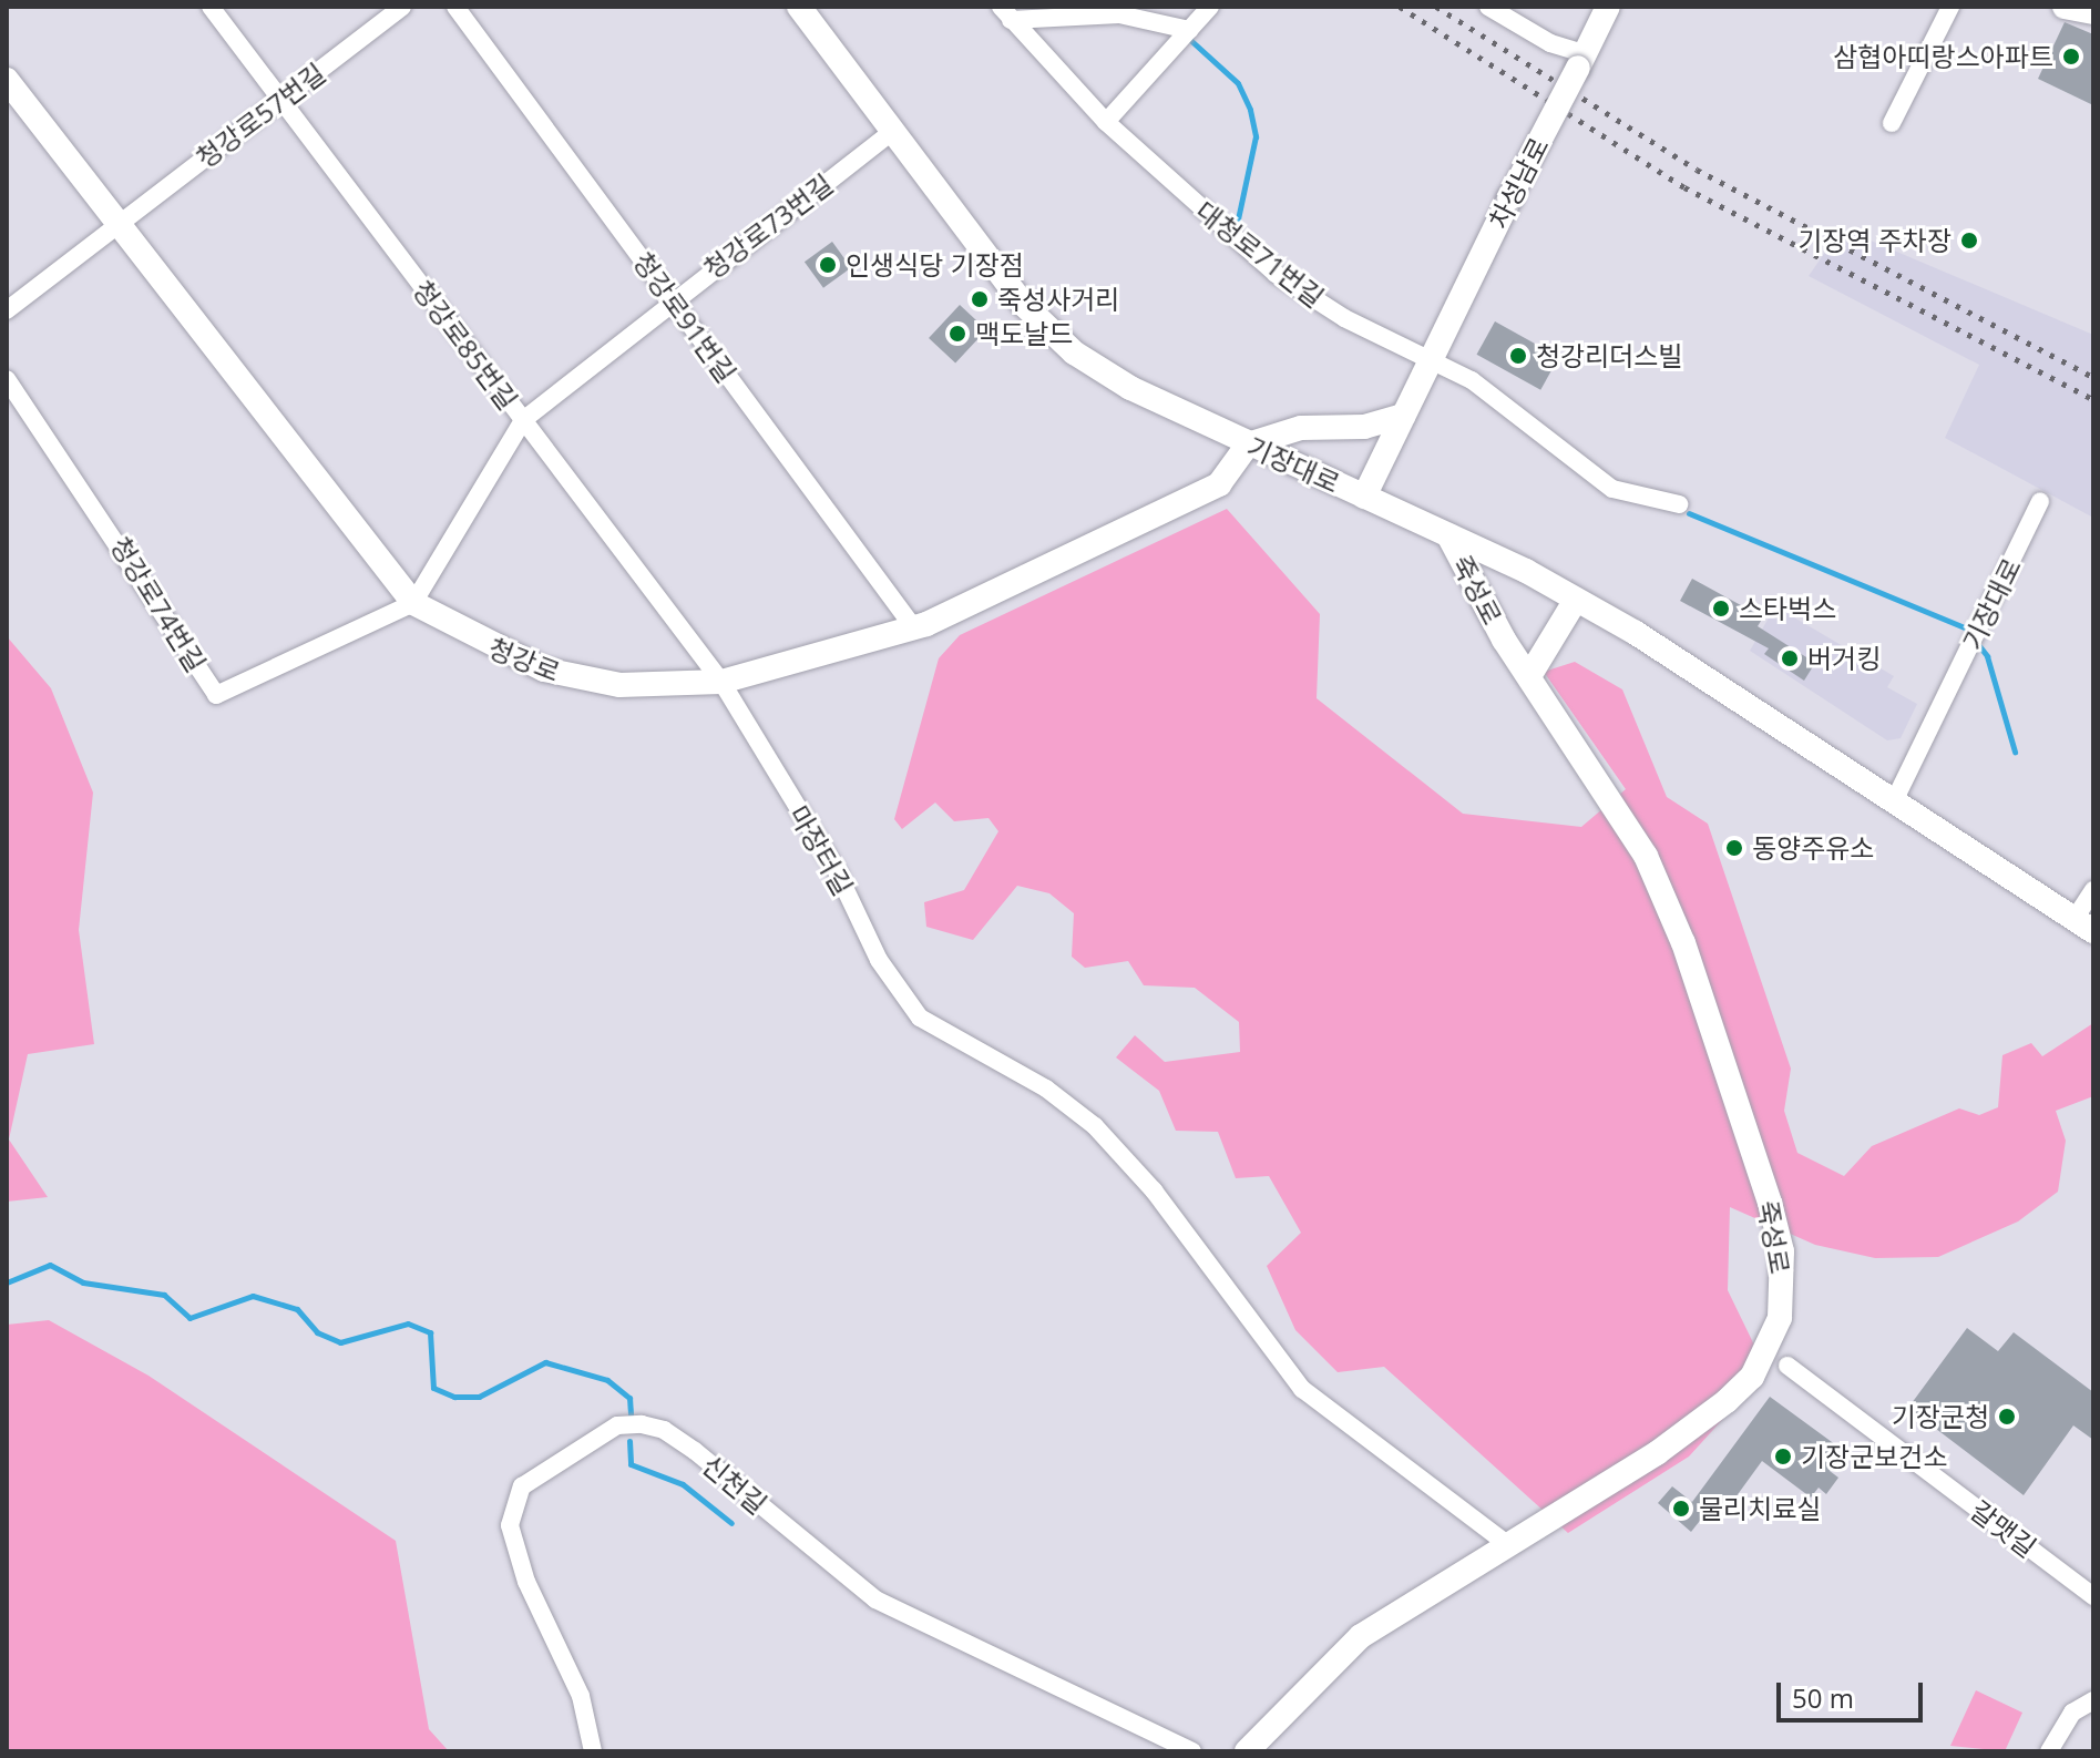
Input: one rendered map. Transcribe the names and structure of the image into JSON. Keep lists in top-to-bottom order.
{
  "streets": {
    "main road": [
      "차성남로",
      "기장대로",
      "죽성로",
      "청강로"
    ],
    "street": [
      "청강로57번길",
      "청강로73번길",
      "대청로71번길",
      "청강로91번길",
      "청강로85번길",
      "청강로74번길",
      "마장터길",
      "신천길",
      "갈맷길"
    ]
  },
  "crossings": [
    ["청강로57번길", "청강로85번길"],
    ["청강로57번길", "청강로"],
    ["차성남로", "대청로71번길"],
    ["차성남로", "기장대로"],
    ["청강로73번길", "청강로91번길"],
    ["청강로73번길", "청강로85번길"],
    ["청강로73번길", "기장대로"],
    ["청강로73번길", "청강로74번길"],
    ["청강로73번길", "청강로"],
    ["청강로91번길", "청강로"],
    ["청강로85번길", "청강로"],
    ["청강로85번길", "마장터길"],
    ["기장대로", "죽성로"],
    ["기장대로", "청강로"],
    ["죽성로", "마장터길"],
    ["청강로74번길", "청강로"],
    ["청강로", "마장터길"]
  ],
  "places": [
    "삼협아띠랑스아파트",
    "기장역 주차장",
    "인생식당 기장점",
    "죽성사거리",
    "맥도날드",
    "청강리더스빌",
    "스타벅스",
    "버거킹",
    "동양주유소",
    "기장군청",
    "기장군보건소",
    "물리치료실"
  ],
  "scale_bar": "50 m"
}
